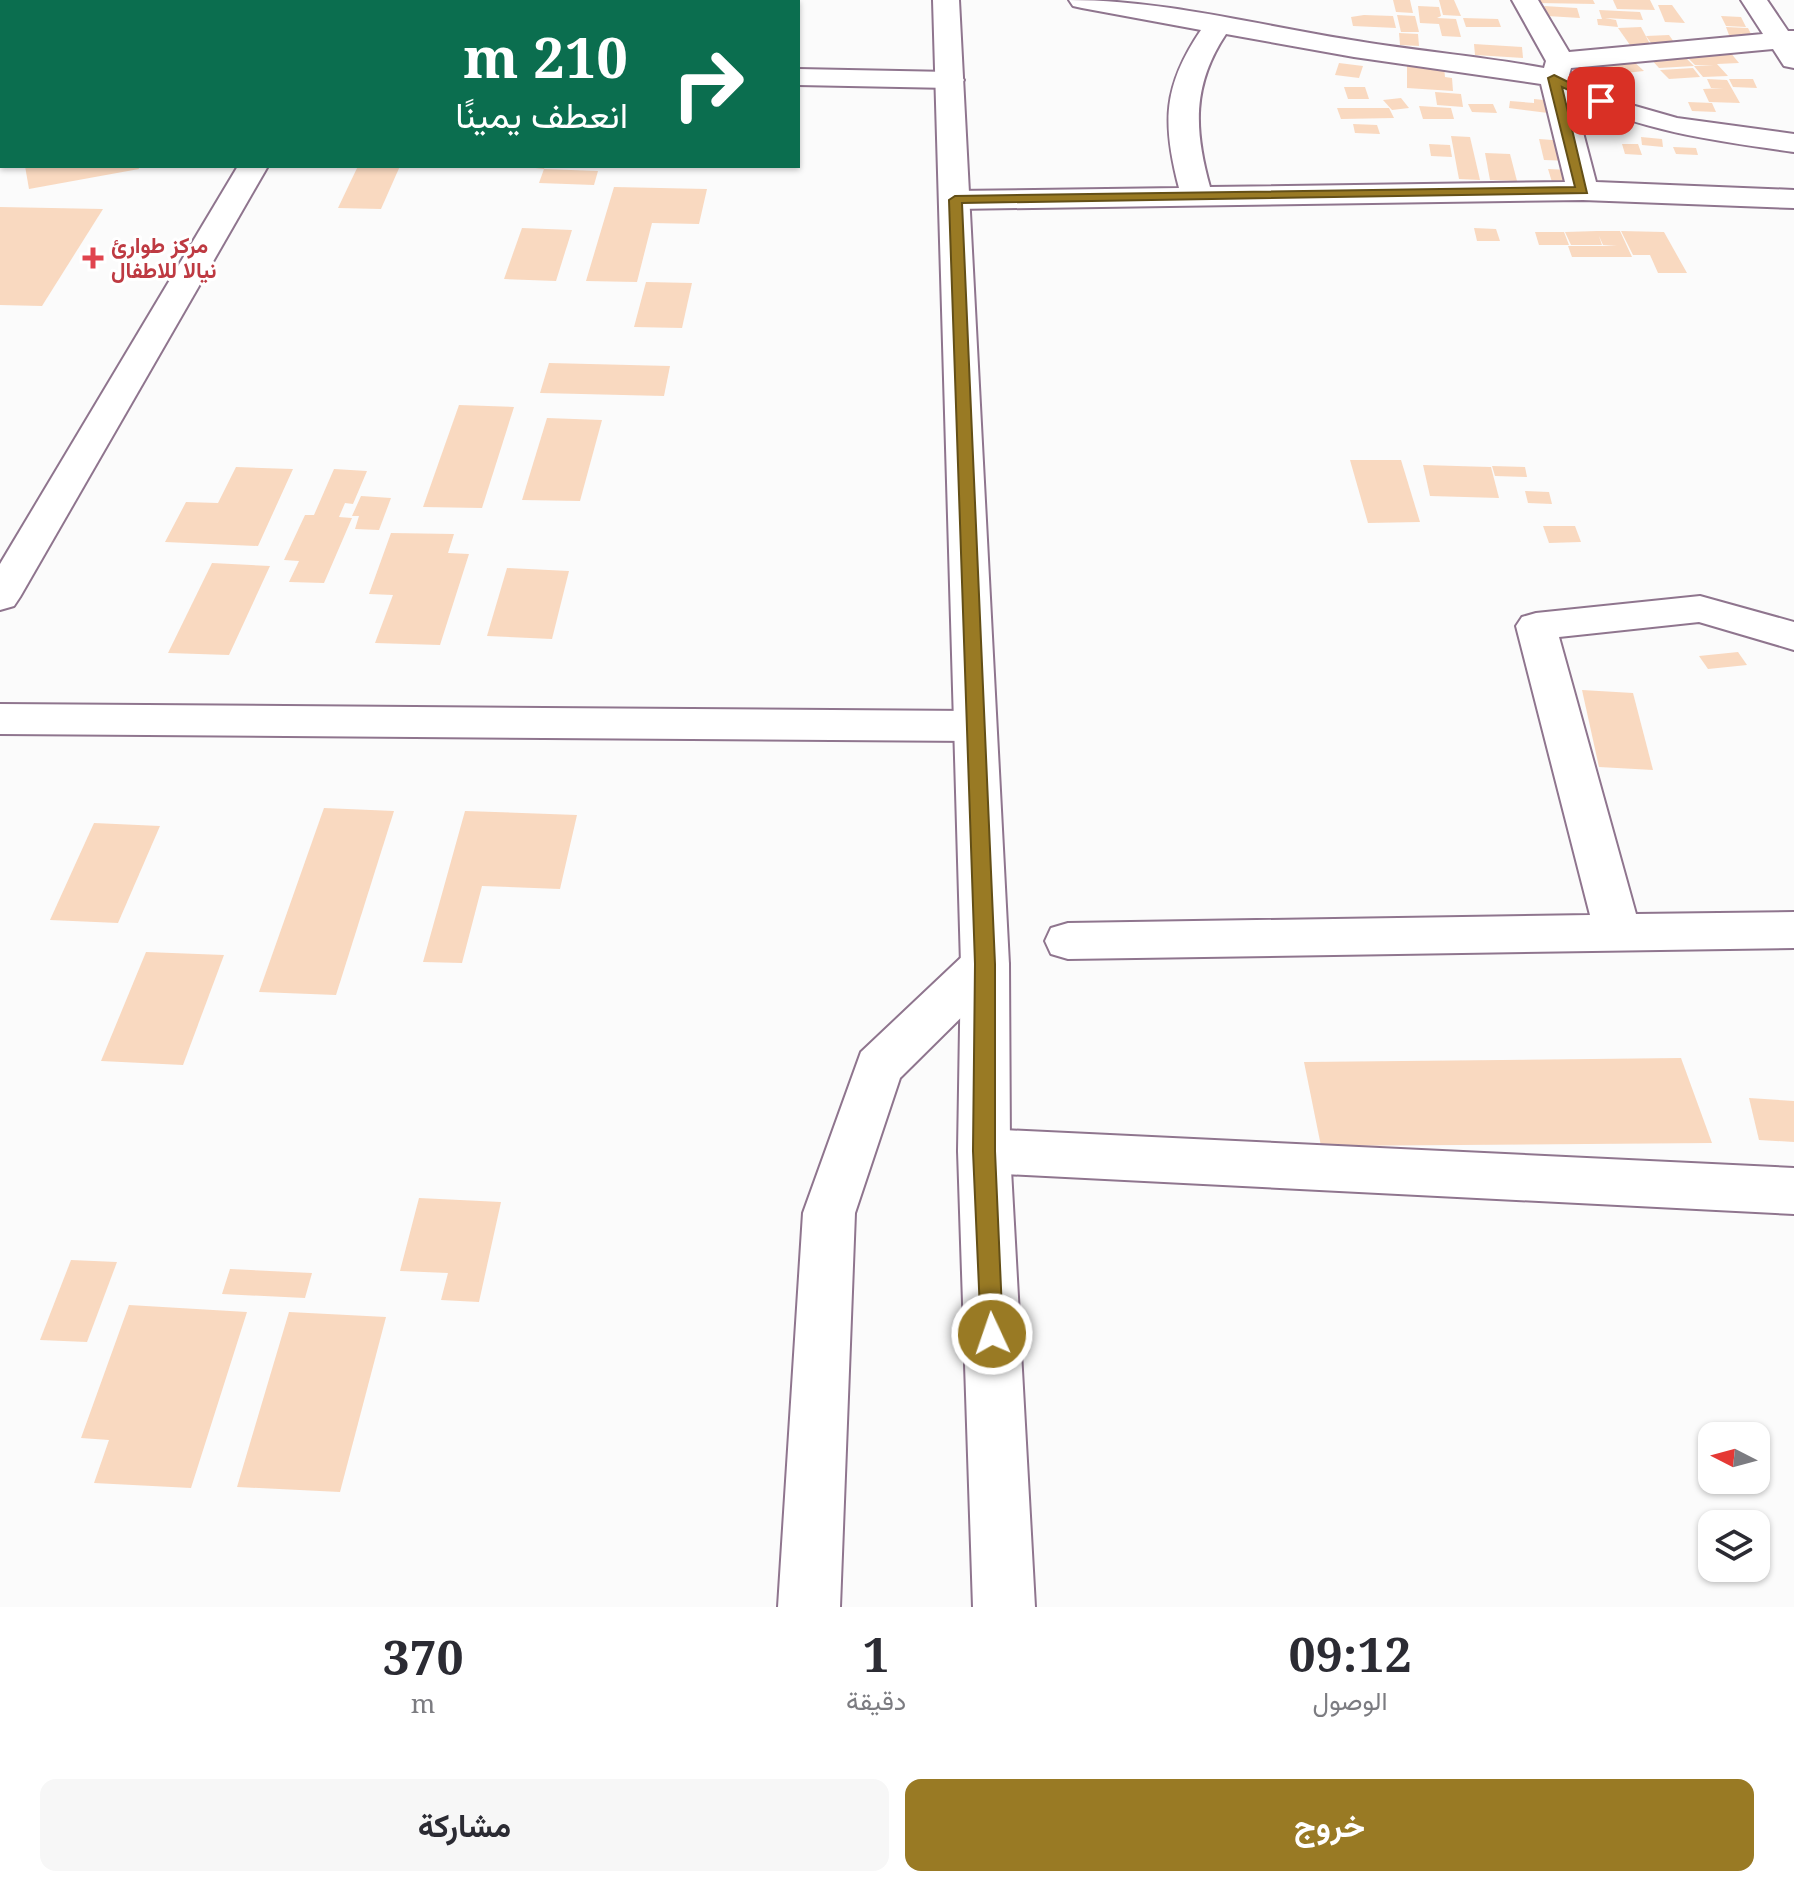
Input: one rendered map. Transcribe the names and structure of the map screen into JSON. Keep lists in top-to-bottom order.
{
  "places": {
    "health": ["مركز طوارئ نيالا للاطفال"]
  },
  "north": "left",
  "page": {
    "turn": ["210 m", "انعطف يمينًا"],
    "eta": [
      "09:12",
      "الوصول",
      "1",
      "دقيقة",
      "370",
      "m"
    ],
    "buttons": ["خروج", "مشاركة"]
  }
}
